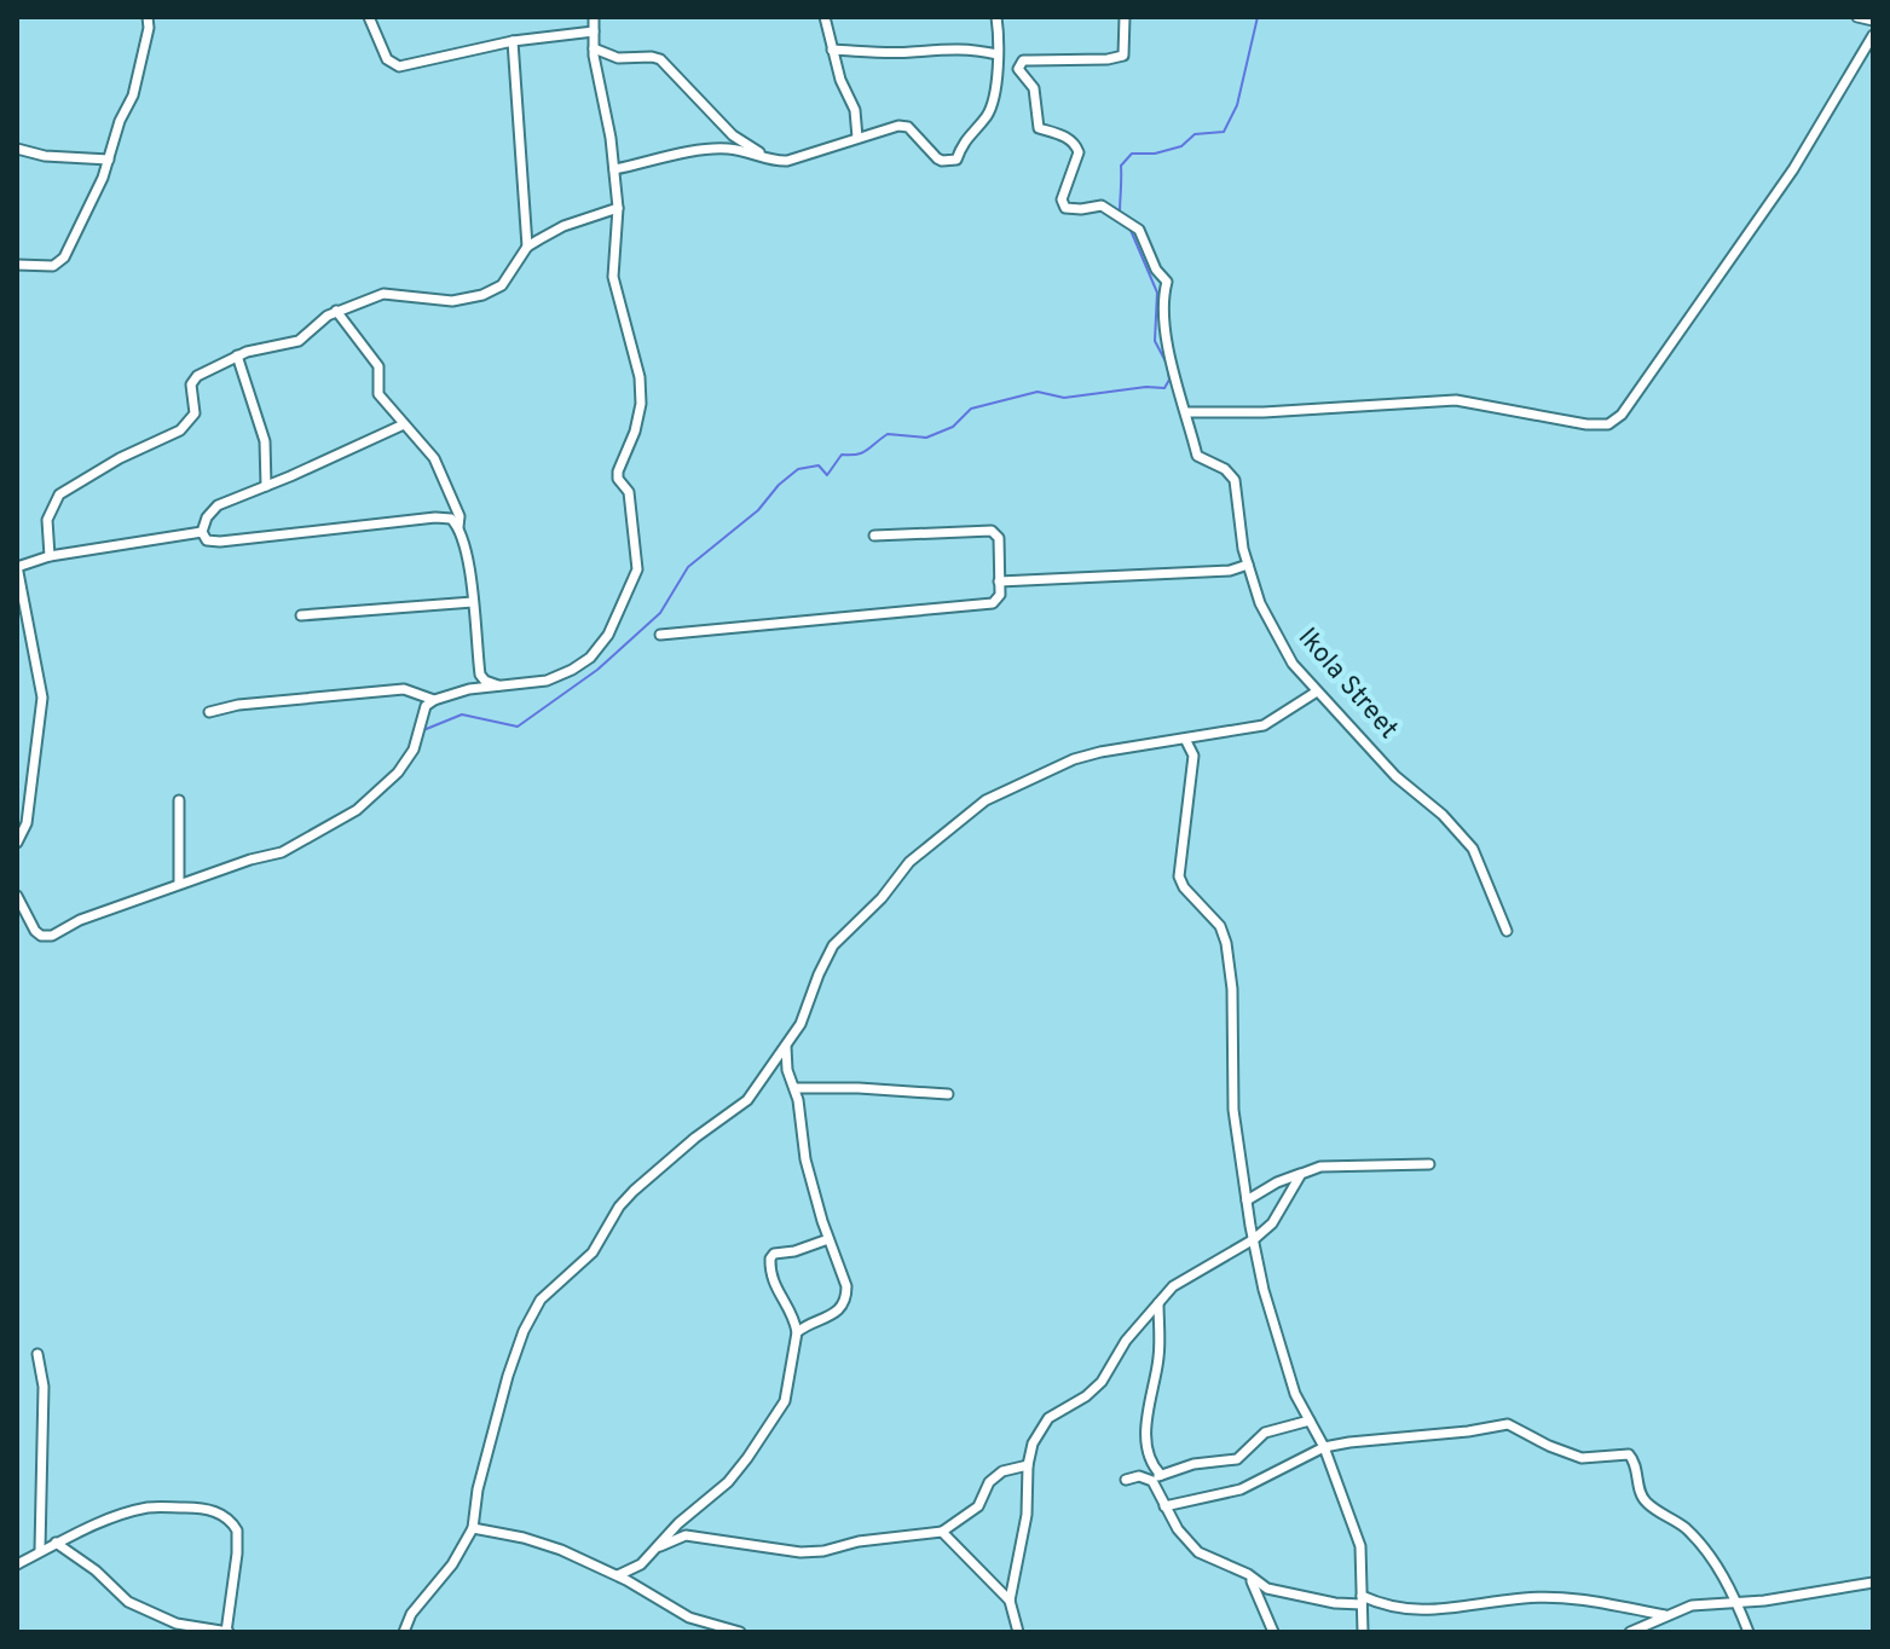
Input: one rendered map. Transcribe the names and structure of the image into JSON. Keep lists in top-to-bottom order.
{
  "streets": {
    "street": ["Ikola Street"]
  }
}
